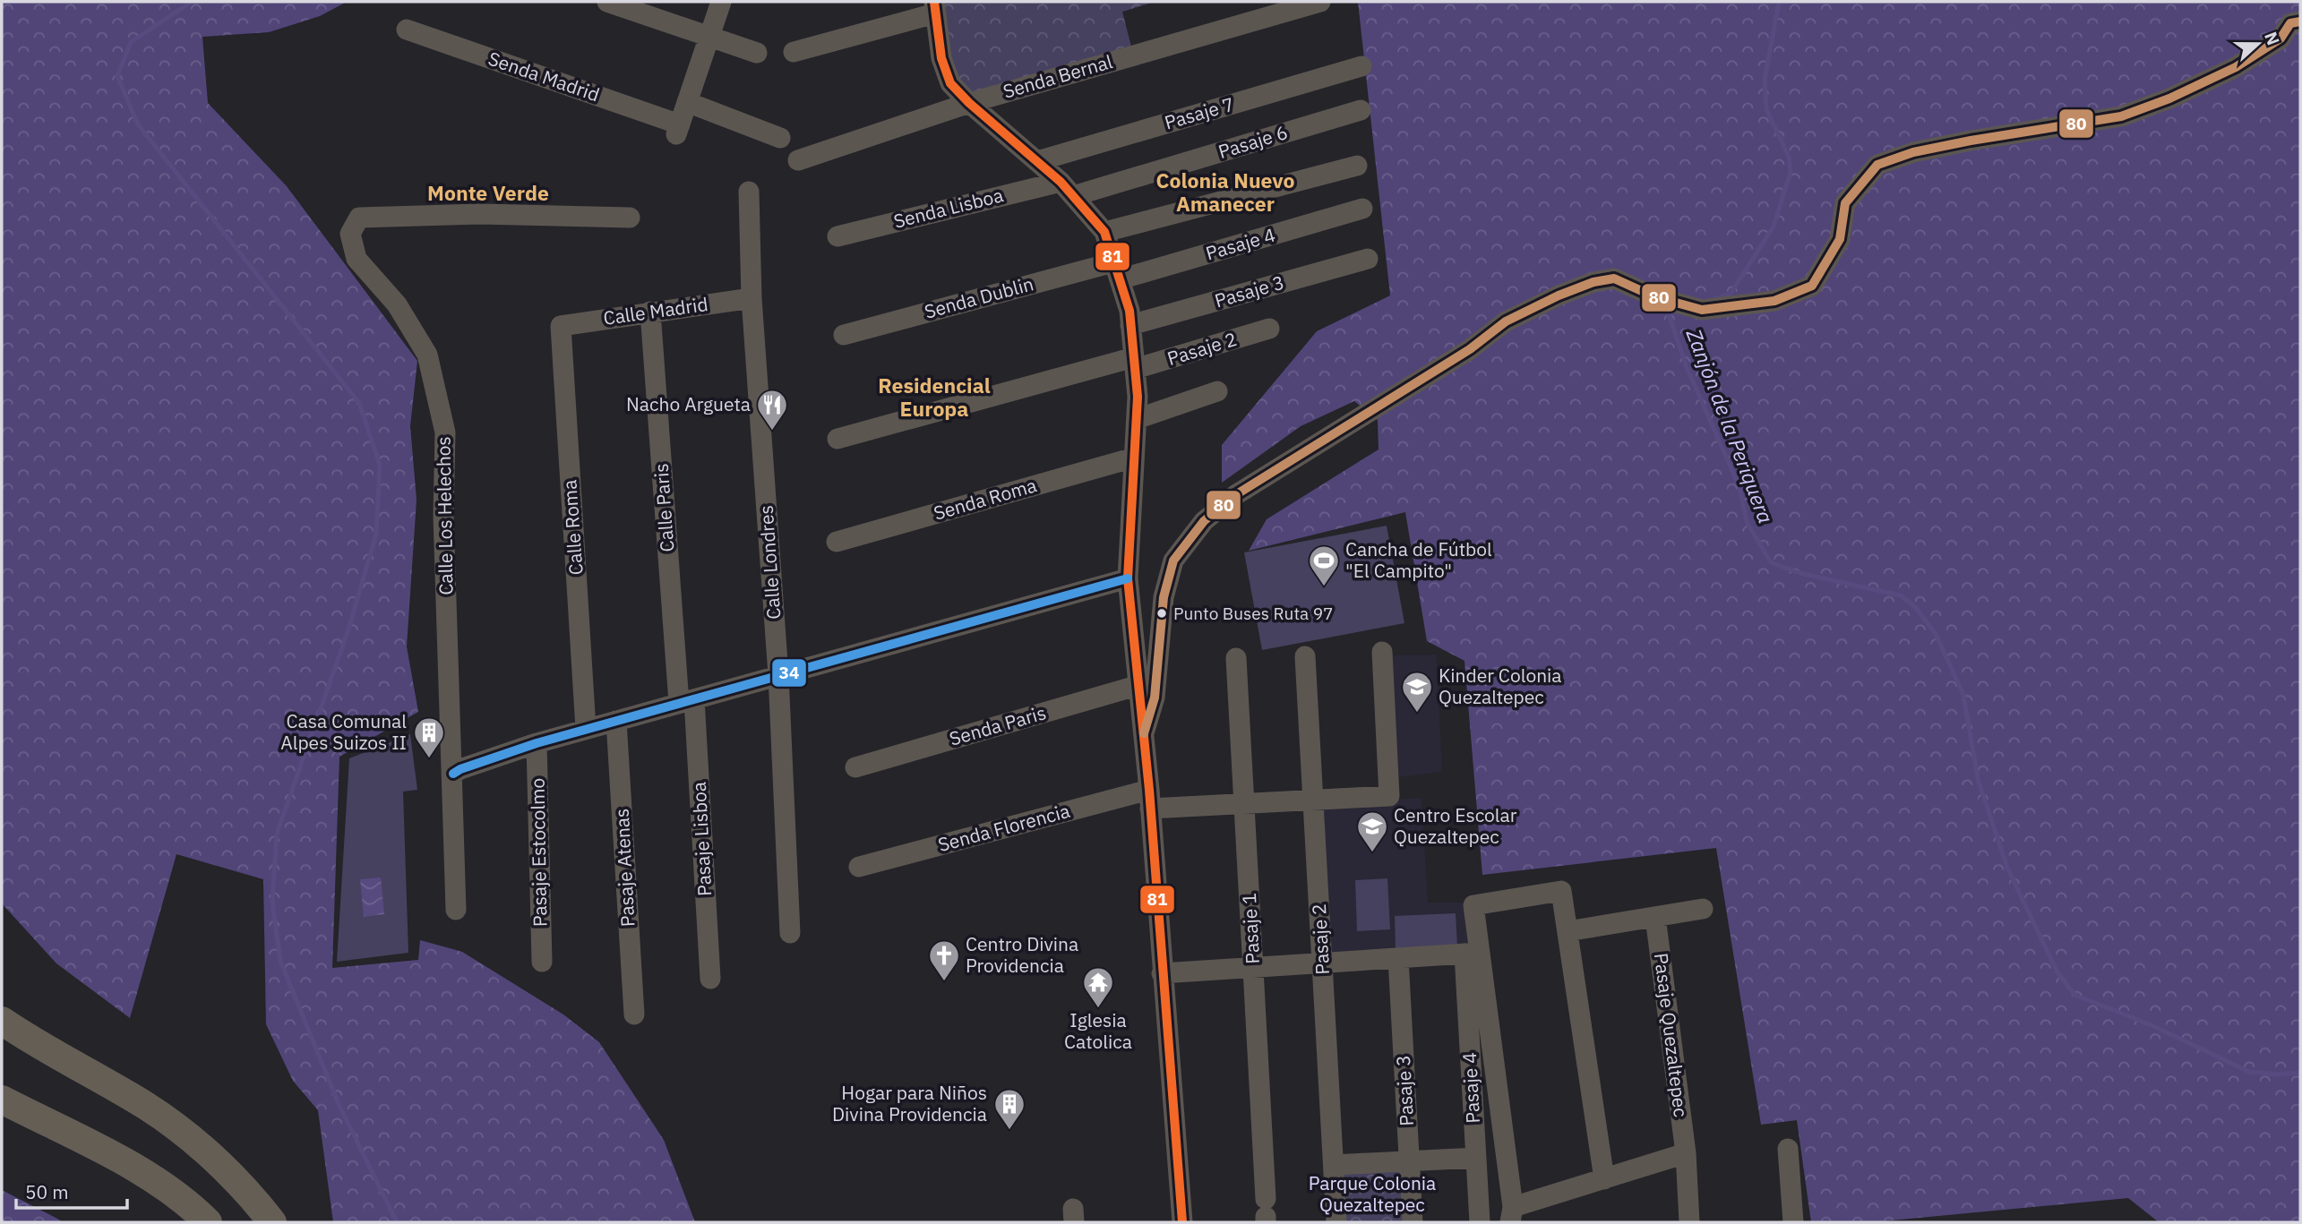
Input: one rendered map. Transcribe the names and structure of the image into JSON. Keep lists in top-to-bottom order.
{
  "streets": {
    "street": [
      "Senda Madrid",
      "Senda Bernal",
      "Pasaje 7",
      "Pasaje 6",
      "Senda Lisboa",
      "Pasaje 4",
      "Pasaje 3",
      "Senda Dublin",
      "Calle Madrid",
      "Pasaje 2",
      "Senda Roma",
      "Calle Paris",
      "Calle Los Helechos",
      "Calle Roma",
      "Calle Londres",
      "Senda Paris",
      "Senda Florencia",
      "Pasaje Lisboa",
      "Pasaje Estocolmo",
      "Pasaje Atenas",
      "Pasaje 1",
      "Pasaje Quezaltepec"
    ]
  },
  "crossings": [
    ["Pasaje 6", "Senda Lisboa"],
    ["Pasaje 4", "Senda Dublin"],
    ["Calle Madrid", "Calle Paris"],
    ["Calle Madrid", "Calle Roma"],
    ["Calle Madrid", "Calle Londres"],
    ["Pasaje 2", "Senda Florencia"],
    ["Calle Paris", "Pasaje Lisboa"],
    ["Senda Florencia", "Pasaje 1"]
  ],
  "districts": ["Colonia Nuevo Amanecer", "Monte Verde", "Residencial Europa"],
  "water": ["Zanjón de la Periquera"],
  "parks": ["Parque Colonia Quezaltepec"],
  "places": {
    "restaurant": ["Nacho Argueta"],
    "sports": ["Cancha de Fútbol \"El Campito\""],
    "other": ["Punto Buses Ruta 97"],
    "school or university": ["Kinder Colonia Quezaltepec", "Centro Escolar Quezaltepec"],
    "building": ["Casa Comunal Alpes Suizos II", "Hogar para Niños Divina Providencia"],
    "church": ["Centro Divina Providencia"],
    "temple": ["Iglesia Catolica"]
  },
  "lines": ["transit line 81", "transit line 80", "transit line 34"],
  "scale_bar": "50 m",
  "north": "right"
}
